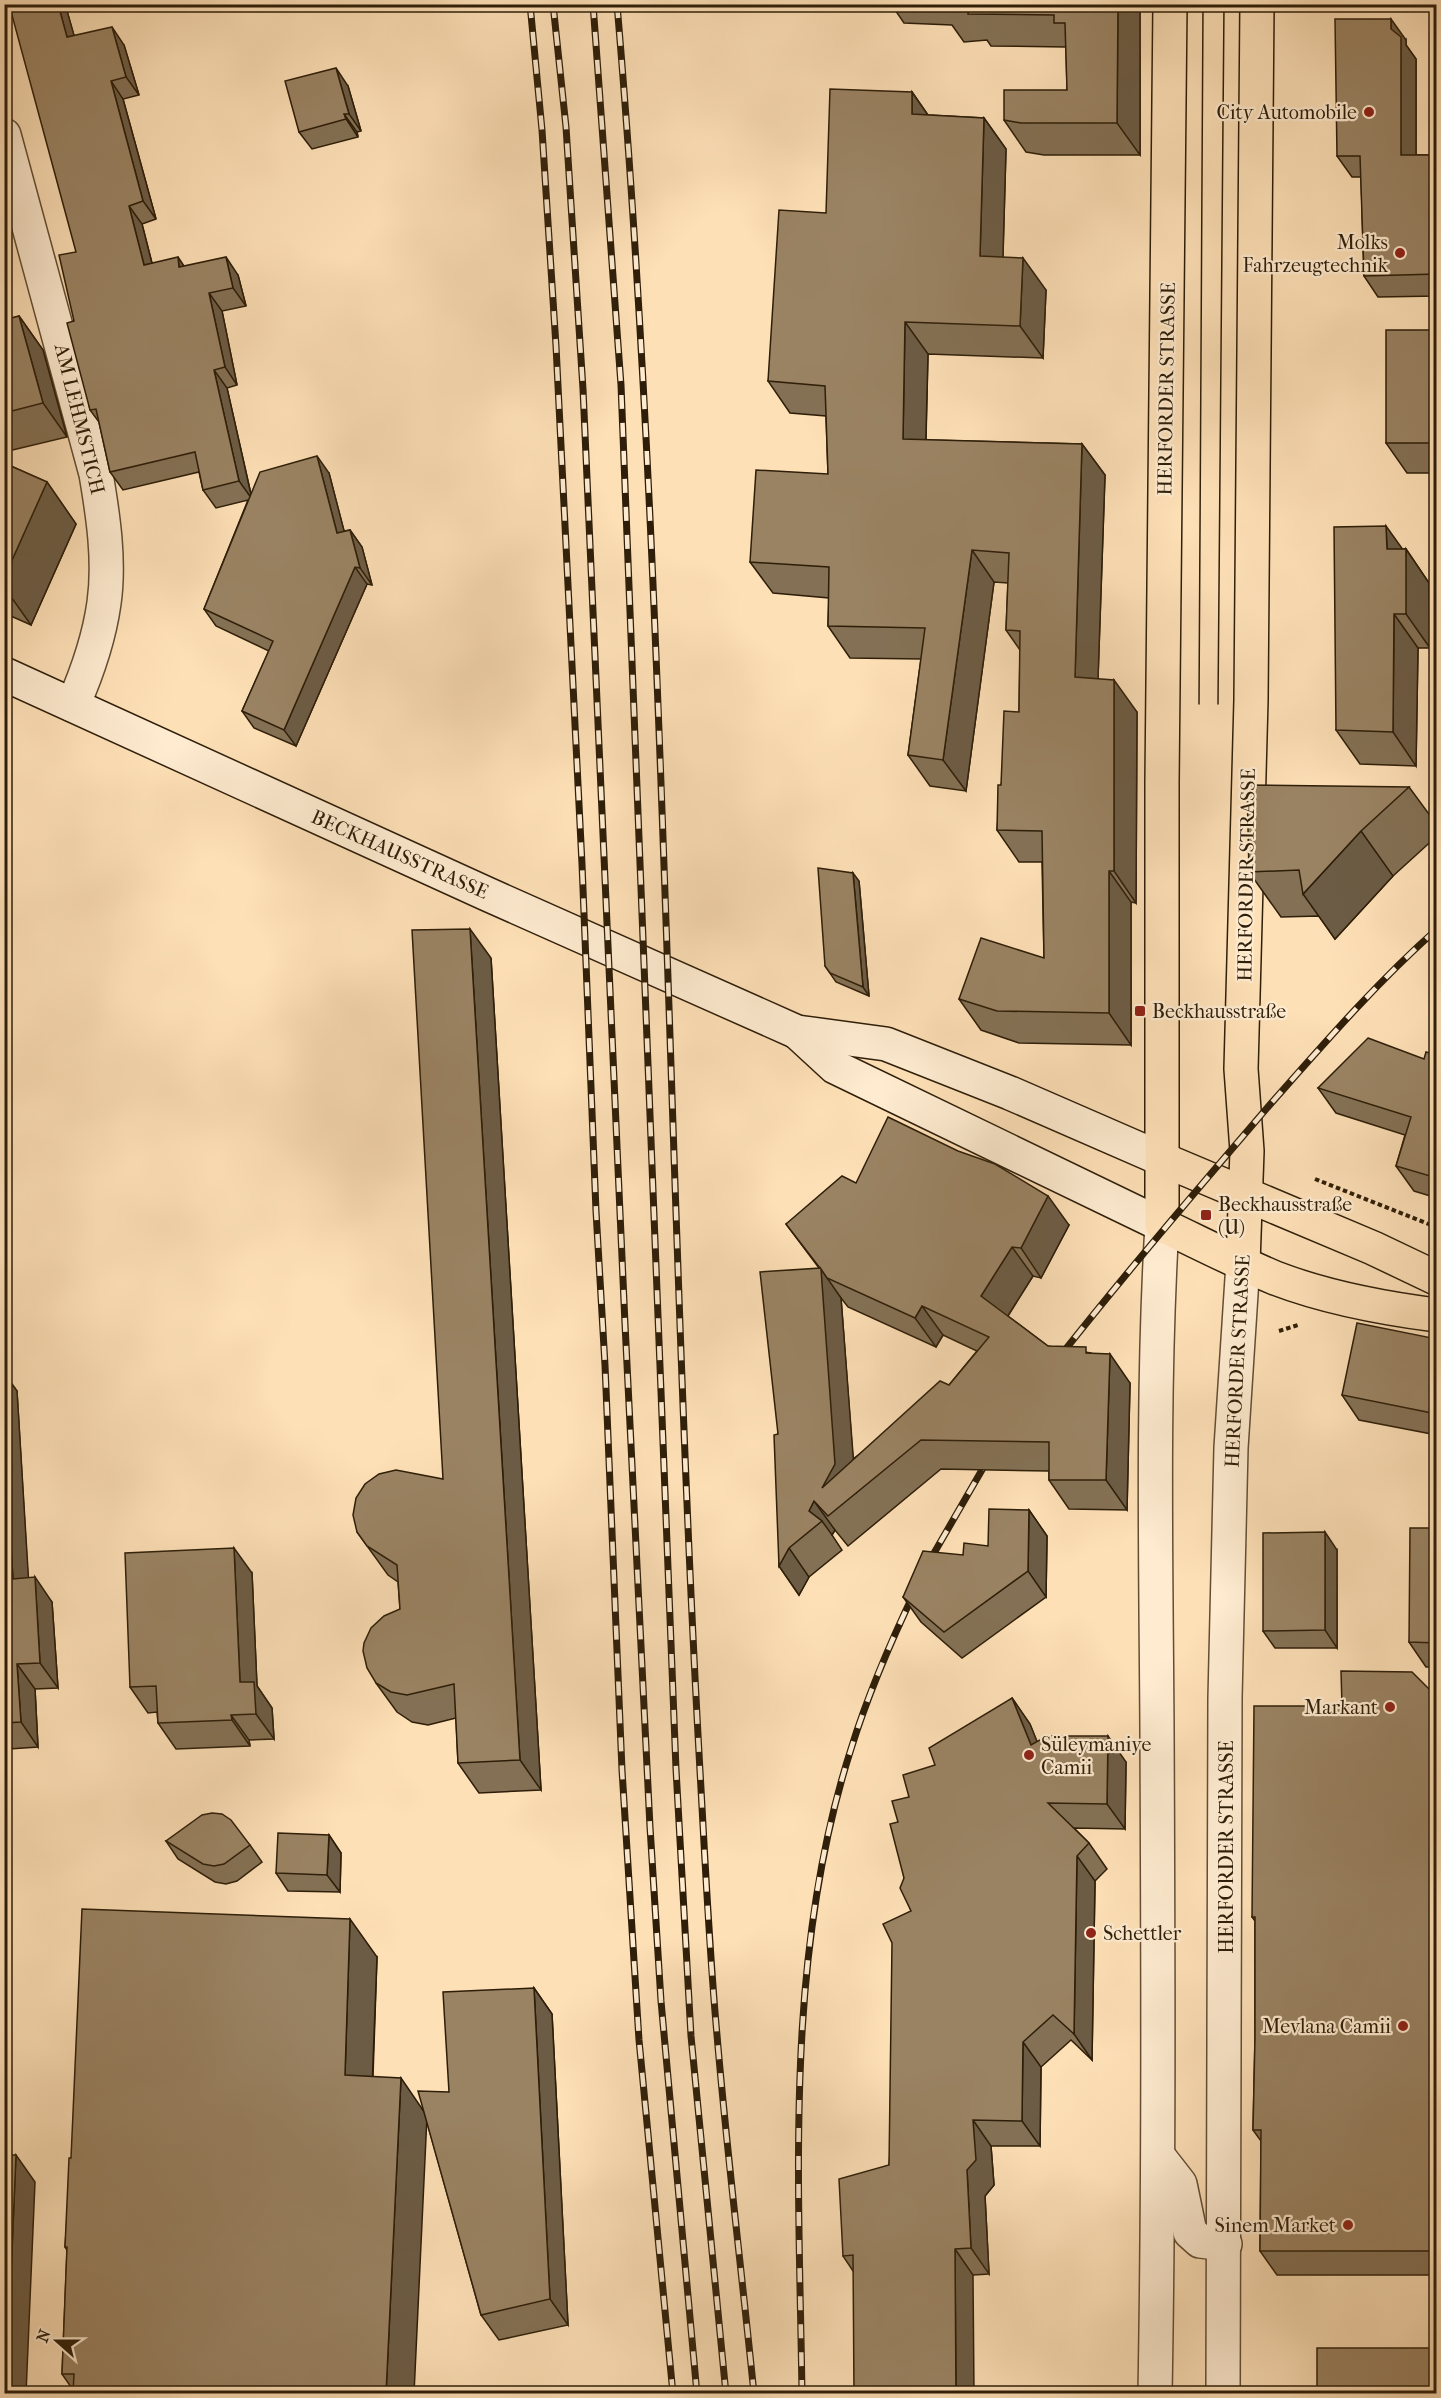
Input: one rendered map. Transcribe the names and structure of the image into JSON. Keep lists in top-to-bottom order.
{
  "streets": {
    "main road": ["HERFORDER STRASSE", "BECKHAUSSTRASSE"],
    "street": ["AM LEHMSTICH"]
  },
  "crossings": [
    ["HERFORDER STRASSE", "BECKHAUSSTRASSE"],
    ["AM LEHMSTICH", "BECKHAUSSTRASSE"]
  ],
  "places": {
    "other": [
      "City Automobile",
      "Molks Fahrzeugtechnik",
      "Markant",
      "Süleymaniye Camii",
      "Schettler",
      "Mevlana Camii",
      "Sinem Market"
    ],
    "transit": ["Beckhausstraße", "Beckhausstraße (U)"]
  },
  "north": "left"
}
